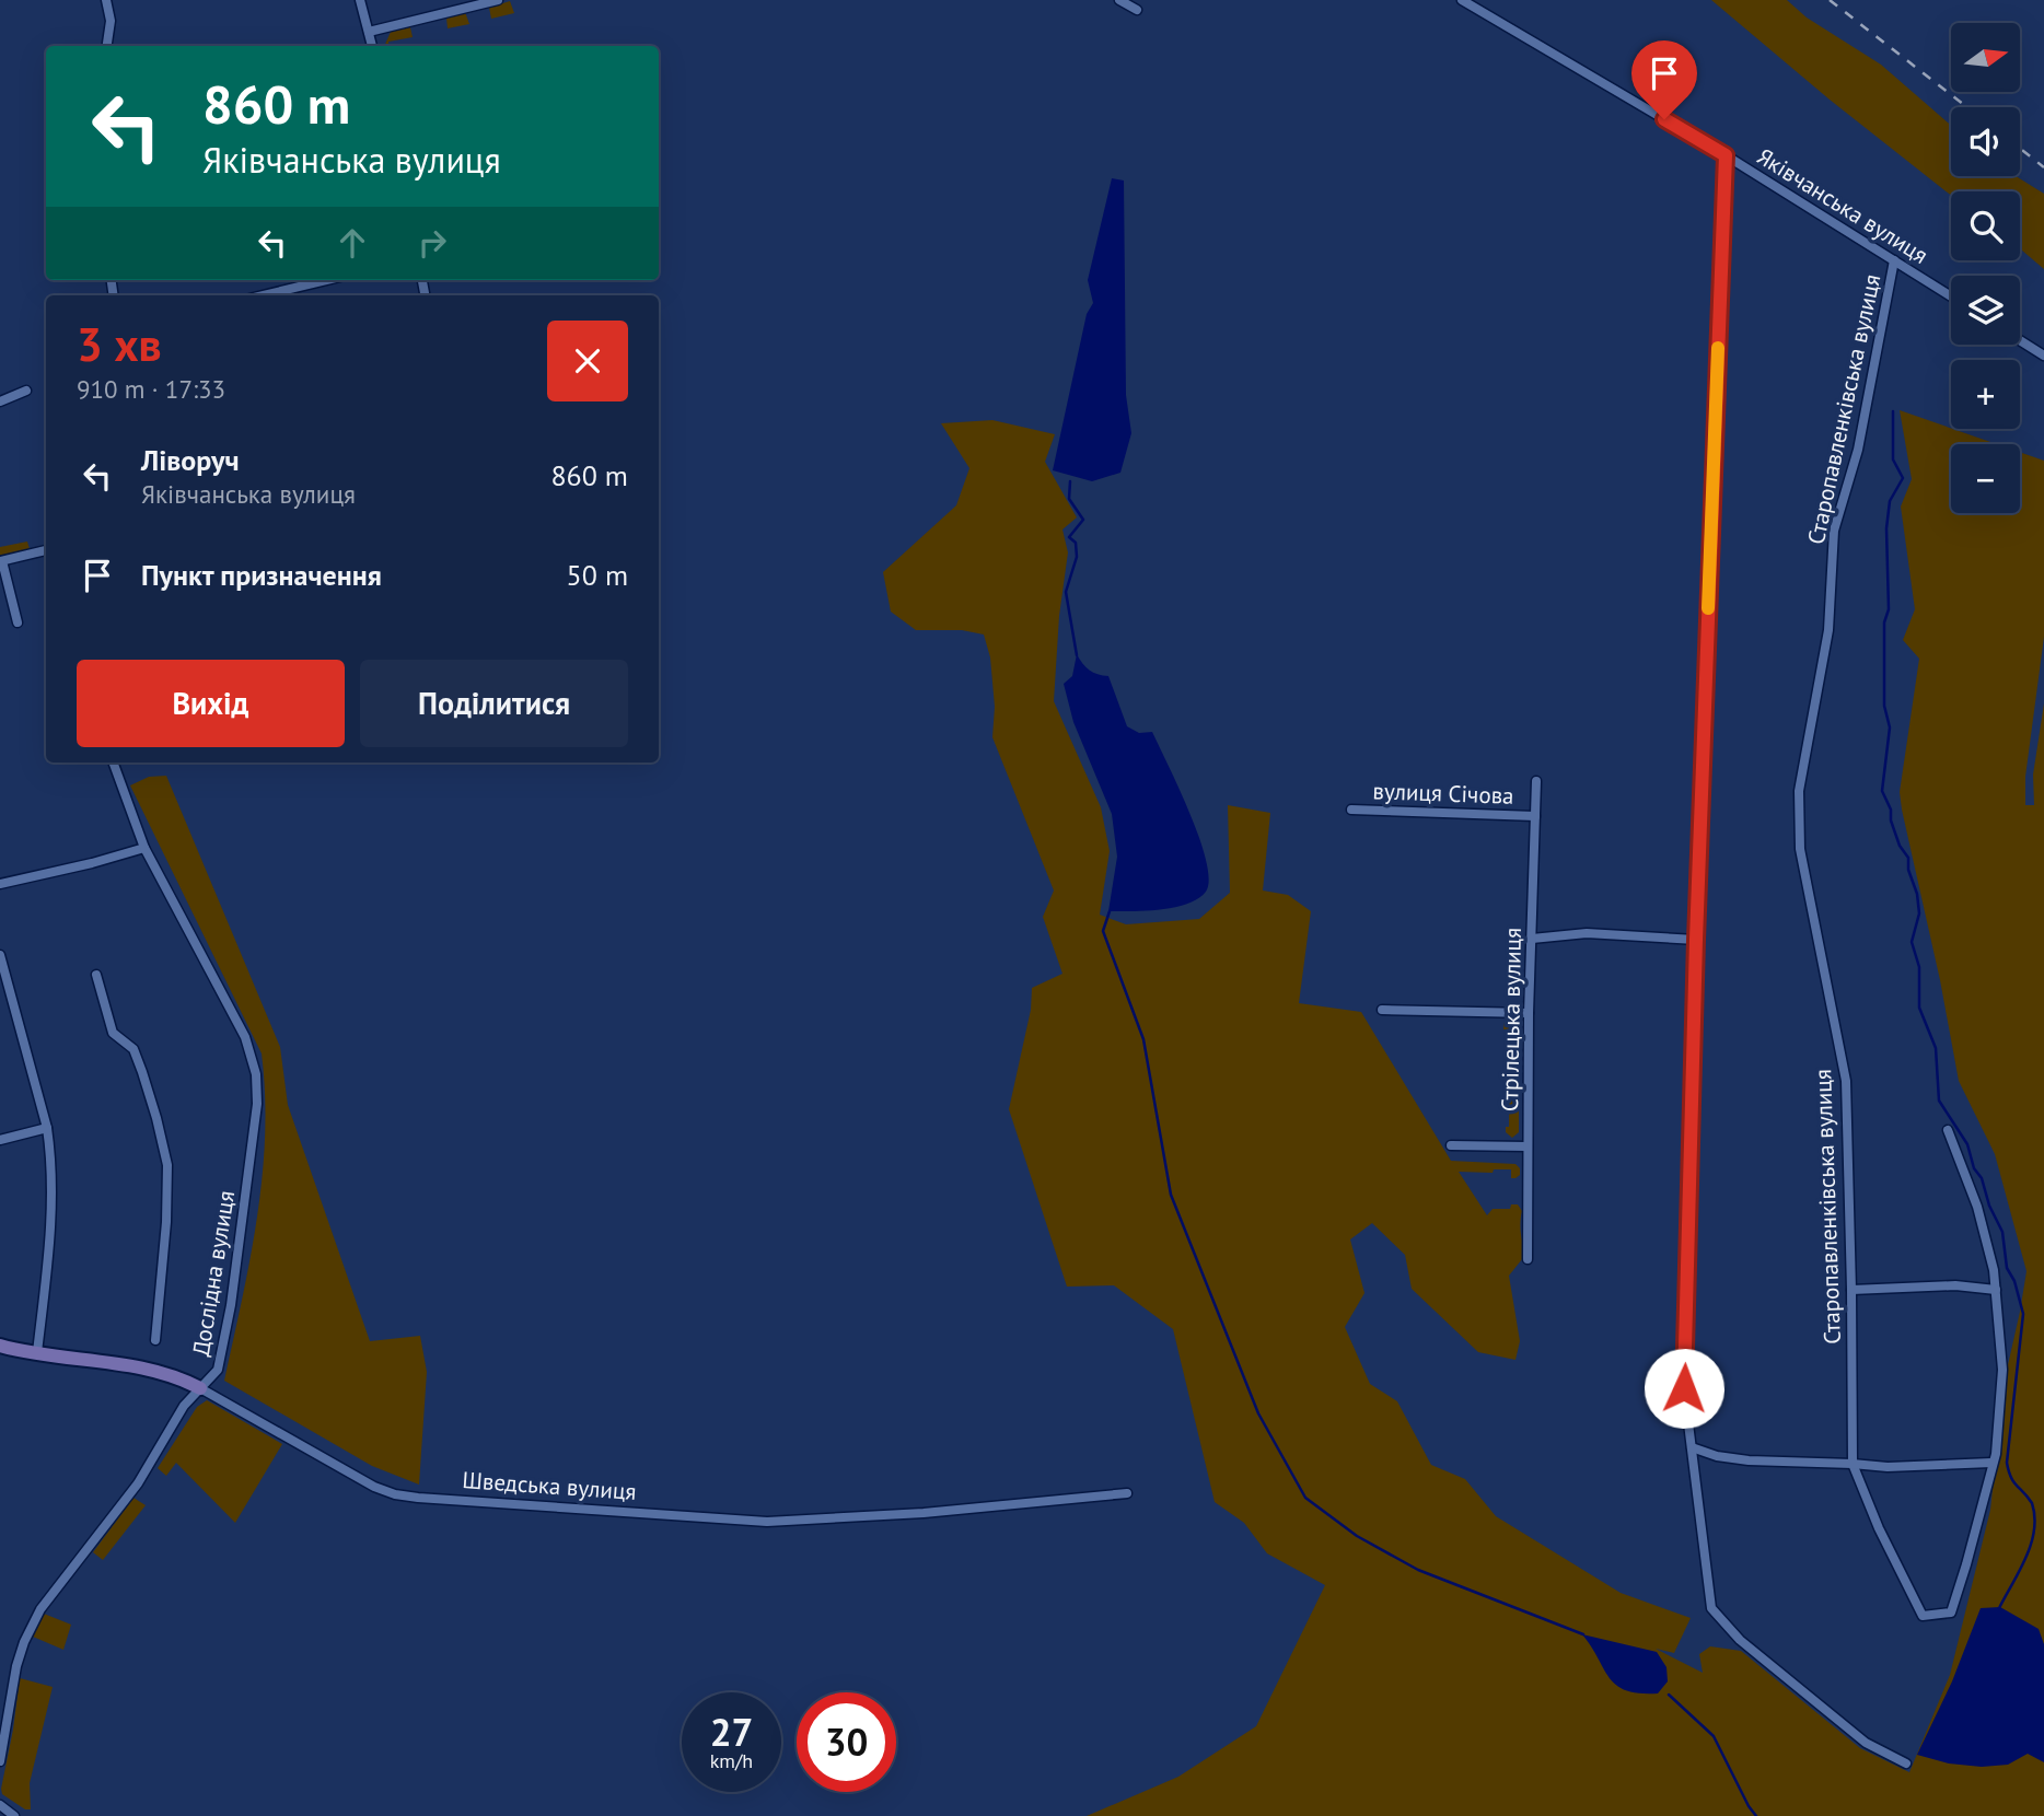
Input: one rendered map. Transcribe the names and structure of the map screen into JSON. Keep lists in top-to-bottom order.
{
  "streets": {
    "street": [
      "Яківчанська вулиця",
      "Старопавленківська вулиця",
      "вулиця Січова",
      "Стрілецька вулиця",
      "Дослідна вулиця",
      "Шведська вулиця"
    ]
  },
  "crossings": [
    ["Яківчанська вулиця", "Старопавленківська вулиця"],
    ["вулиця Січова", "Стрілецька вулиця"],
    ["Дослідна вулиця", "Шведська вулиця"]
  ],
  "north": "right",
  "page": {
    "map_buttons": ["+", "−"],
    "turn": ["860 m", "Яківчанська вулиця"],
    "heading": ["3 хв", "910 m · 17:33"],
    "list": [
      {
        "name": "Ліворуч",
        "note": "Яківчанська вулиця",
        "value": "860 m"
      },
      {
        "name": "Пункт призначення",
        "value": "50 m"
      }
    ],
    "buttons": ["Вихід", "Поділитися"],
    "speed": "27 km/h",
    "limit": "30"
  }
}
